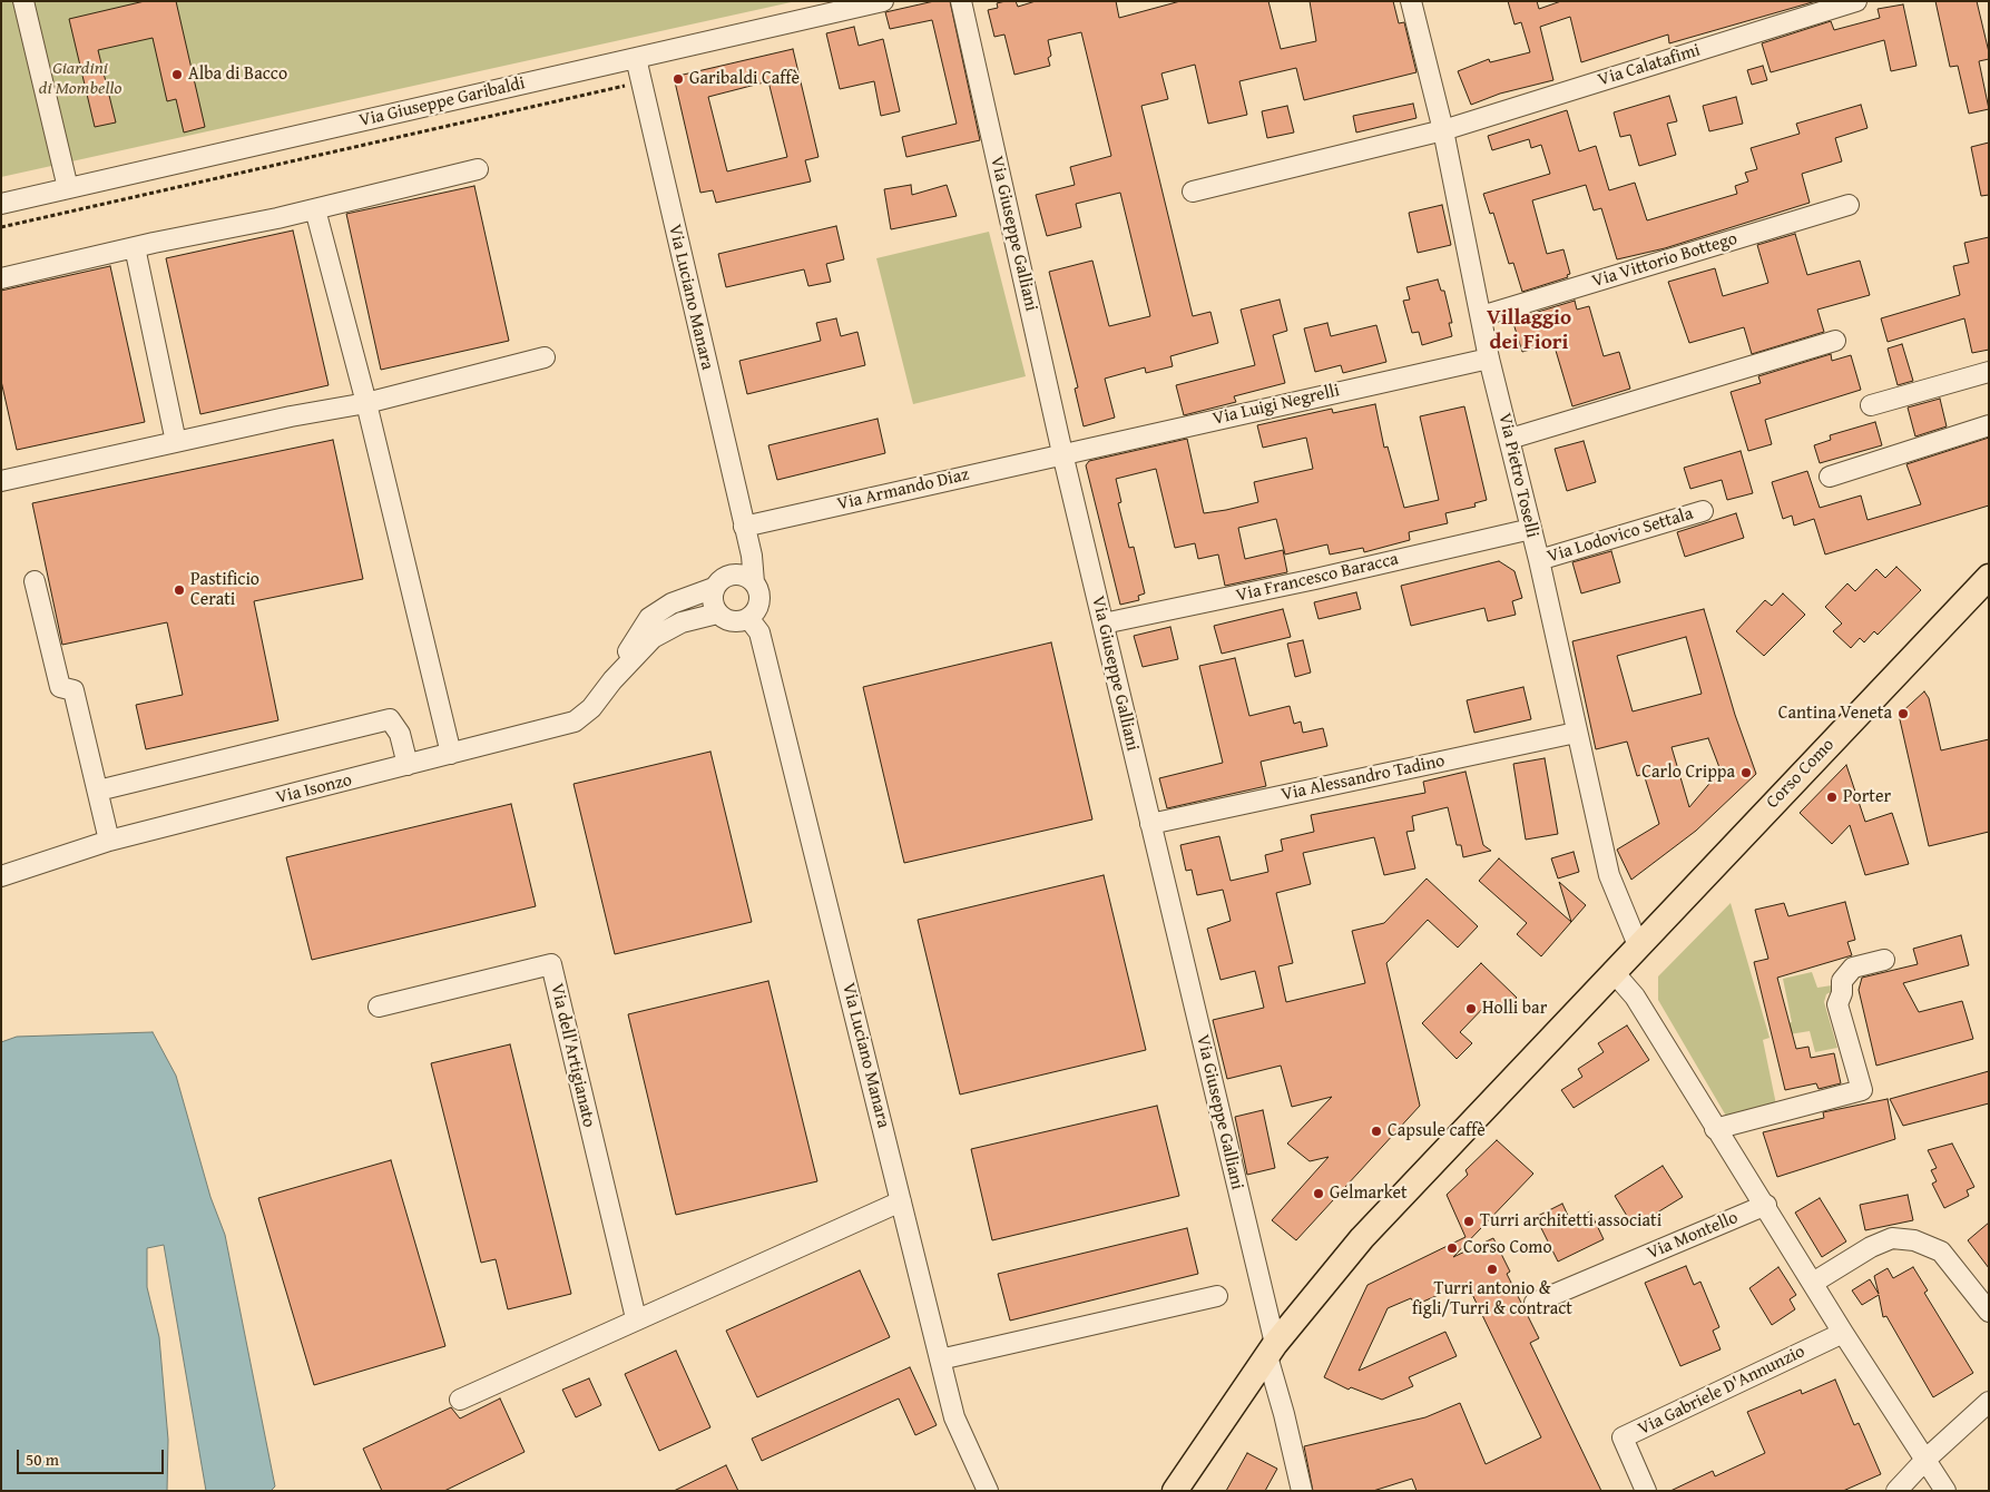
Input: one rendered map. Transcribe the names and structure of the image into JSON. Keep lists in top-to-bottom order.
{
  "streets": {
    "main road": ["Corso Como"],
    "street": [
      "Via Calatafimi",
      "Via Giuseppe Garibaldi",
      "Via Giuseppe Galliani",
      "Via Vittorio Bottego",
      "Via Luciano Manara",
      "Via Luigi Negrelli",
      "Via Pietro Toselli",
      "Via Armando Diaz",
      "Via Lodovico Settala",
      "Via Francesco Baracca",
      "Via Alessandro Tadino",
      "Via Isonzo",
      "Via dell'Artigianato",
      "Via Montello",
      "Via Gabriele D'Annunzio"
    ]
  },
  "crossings": [
    ["Via Calatafimi", "Via Pietro Toselli"],
    ["Via Giuseppe Garibaldi", "Via Luciano Manara"],
    ["Via Giuseppe Galliani", "Via Luigi Negrelli"],
    ["Via Giuseppe Galliani", "Via Armando Diaz"],
    ["Via Giuseppe Galliani", "Via Francesco Baracca"],
    ["Via Giuseppe Galliani", "Corso Como"],
    ["Via Giuseppe Galliani", "Via Alessandro Tadino"],
    ["Via Vittorio Bottego", "Via Pietro Toselli"],
    ["Via Luciano Manara", "Via Armando Diaz"],
    ["Via Luciano Manara", "Via Isonzo"],
    ["Via Luigi Negrelli", "Via Pietro Toselli"],
    ["Via Luigi Negrelli", "Via Armando Diaz"],
    ["Via Pietro Toselli", "Via Lodovico Settala"],
    ["Via Pietro Toselli", "Via Francesco Baracca"],
    ["Via Pietro Toselli", "Corso Como"],
    ["Via Pietro Toselli", "Via Alessandro Tadino"]
  ],
  "districts": ["Villaggio dei Fiori"],
  "parks": ["Giardini di Mombello"],
  "places": [
    "Alba di Bacco",
    "Garibaldi Caffè",
    "Pastificio Cerati",
    "Cantina Veneta",
    "Carlo Crippa",
    "Porter",
    "Holli bar",
    "Capsule caffè",
    "Gelmarket",
    "Turri architetti associati",
    "Corso Como",
    "Turri antonio & figli/Turri & contract"
  ],
  "scale_bar": "50 m"
}
